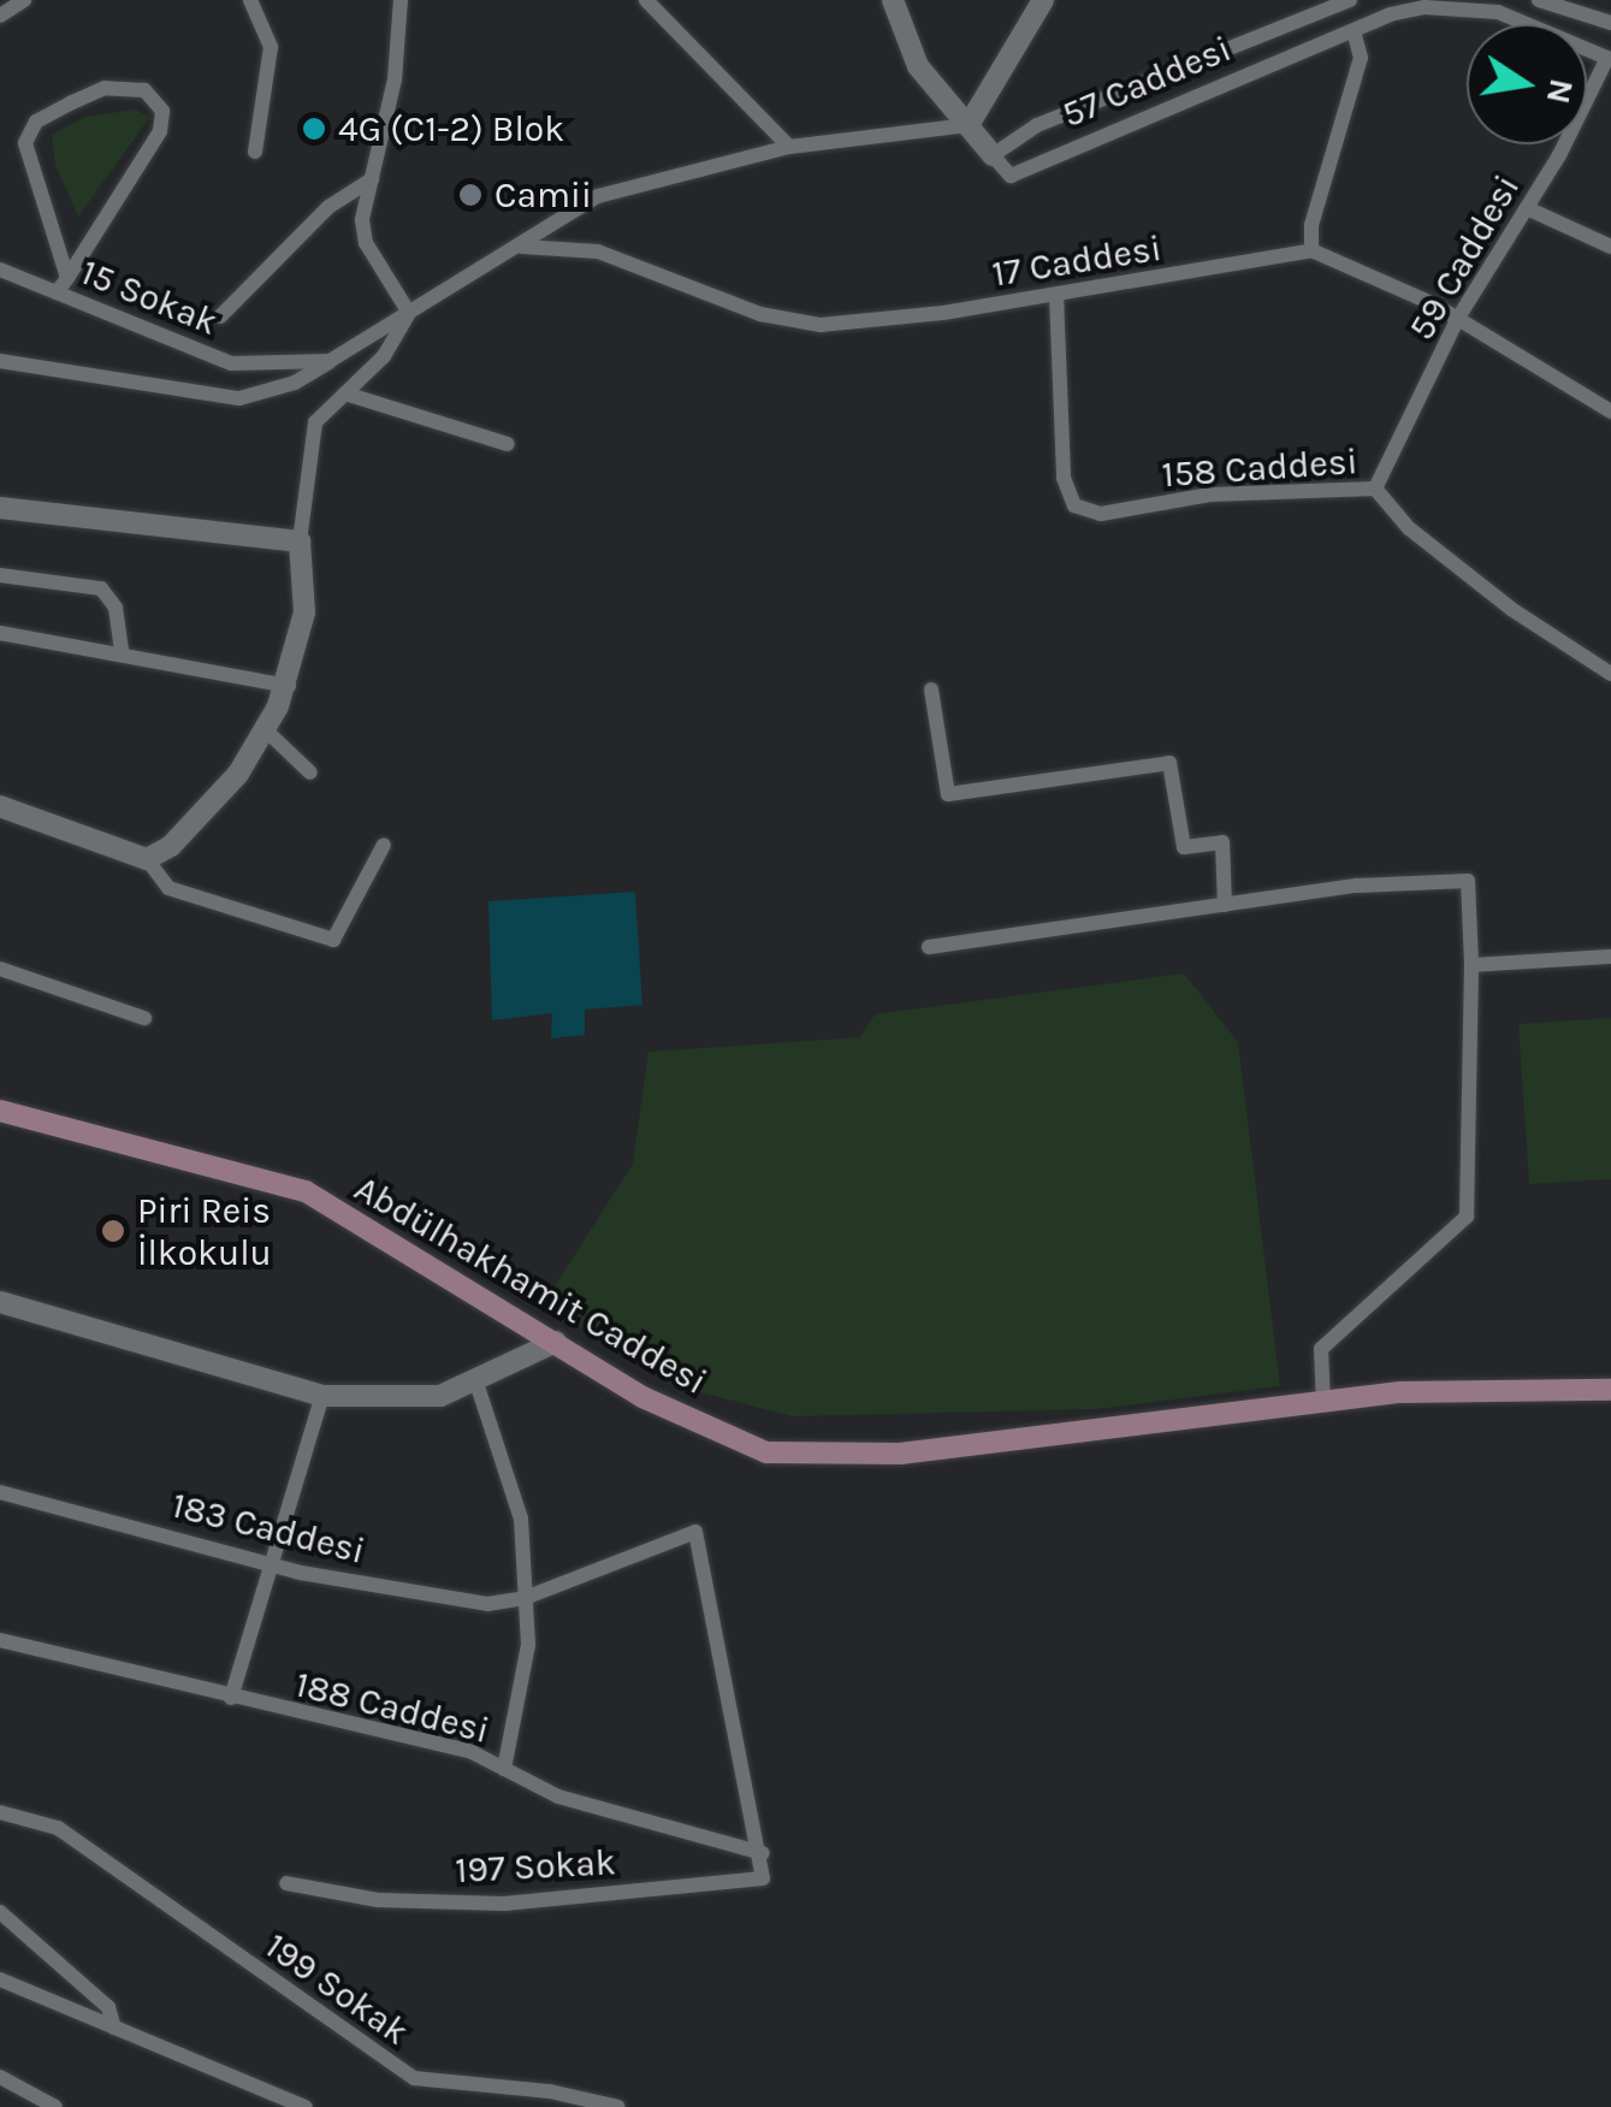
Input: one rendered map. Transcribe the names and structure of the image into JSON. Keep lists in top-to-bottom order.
{
  "streets": {
    "main road": ["Abdülhakhamit Caddesi"],
    "street": [
      "57 Caddesi",
      "59 Caddesi",
      "17 Caddesi",
      "15 Sokak",
      "158 Caddesi",
      "183 Caddesi",
      "188 Caddesi",
      "197 Sokak",
      "199 Sokak"
    ]
  },
  "crossings": [
    ["57 Caddesi", "59 Caddesi"],
    ["59 Caddesi", "158 Caddesi"],
    ["17 Caddesi", "158 Caddesi"],
    ["183 Caddesi", "188 Caddesi"],
    ["183 Caddesi", "197 Sokak"],
    ["188 Caddesi", "197 Sokak"]
  ],
  "places": ["4G (C1-2) Blok", "Camii", "Piri Reis İlkokulu"],
  "north": "right"
}
